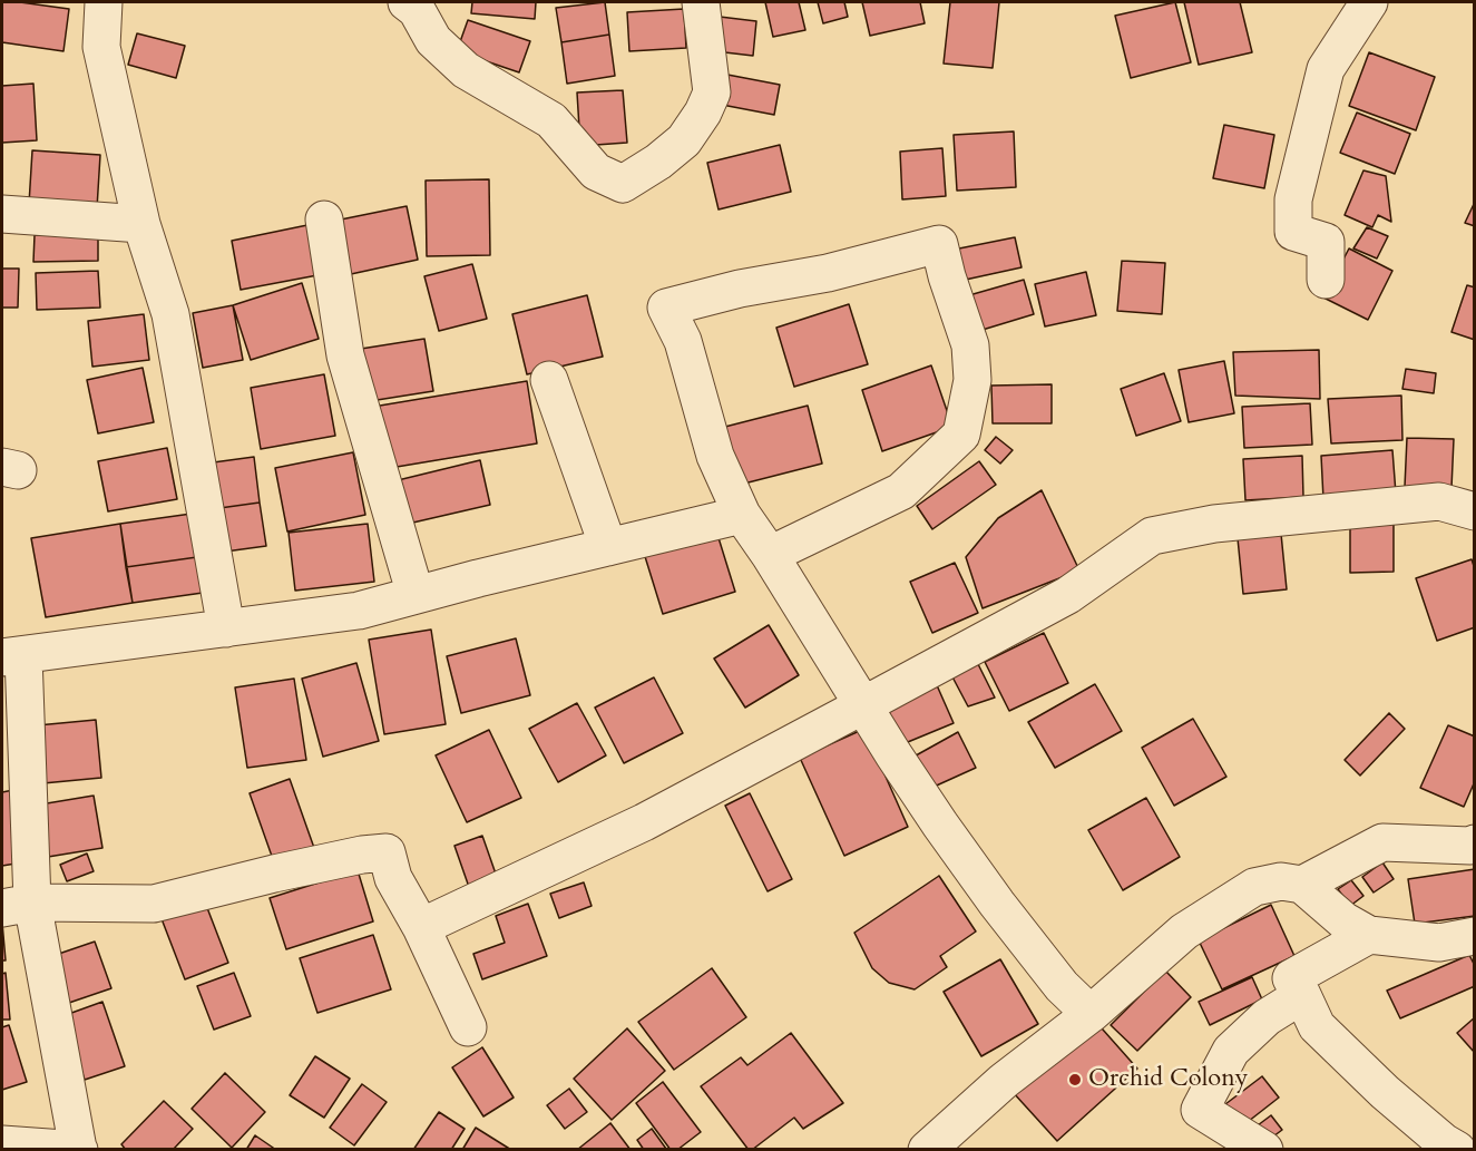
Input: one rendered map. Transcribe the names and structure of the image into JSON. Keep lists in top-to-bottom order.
{
  "places": ["Orchid Colony"]
}
